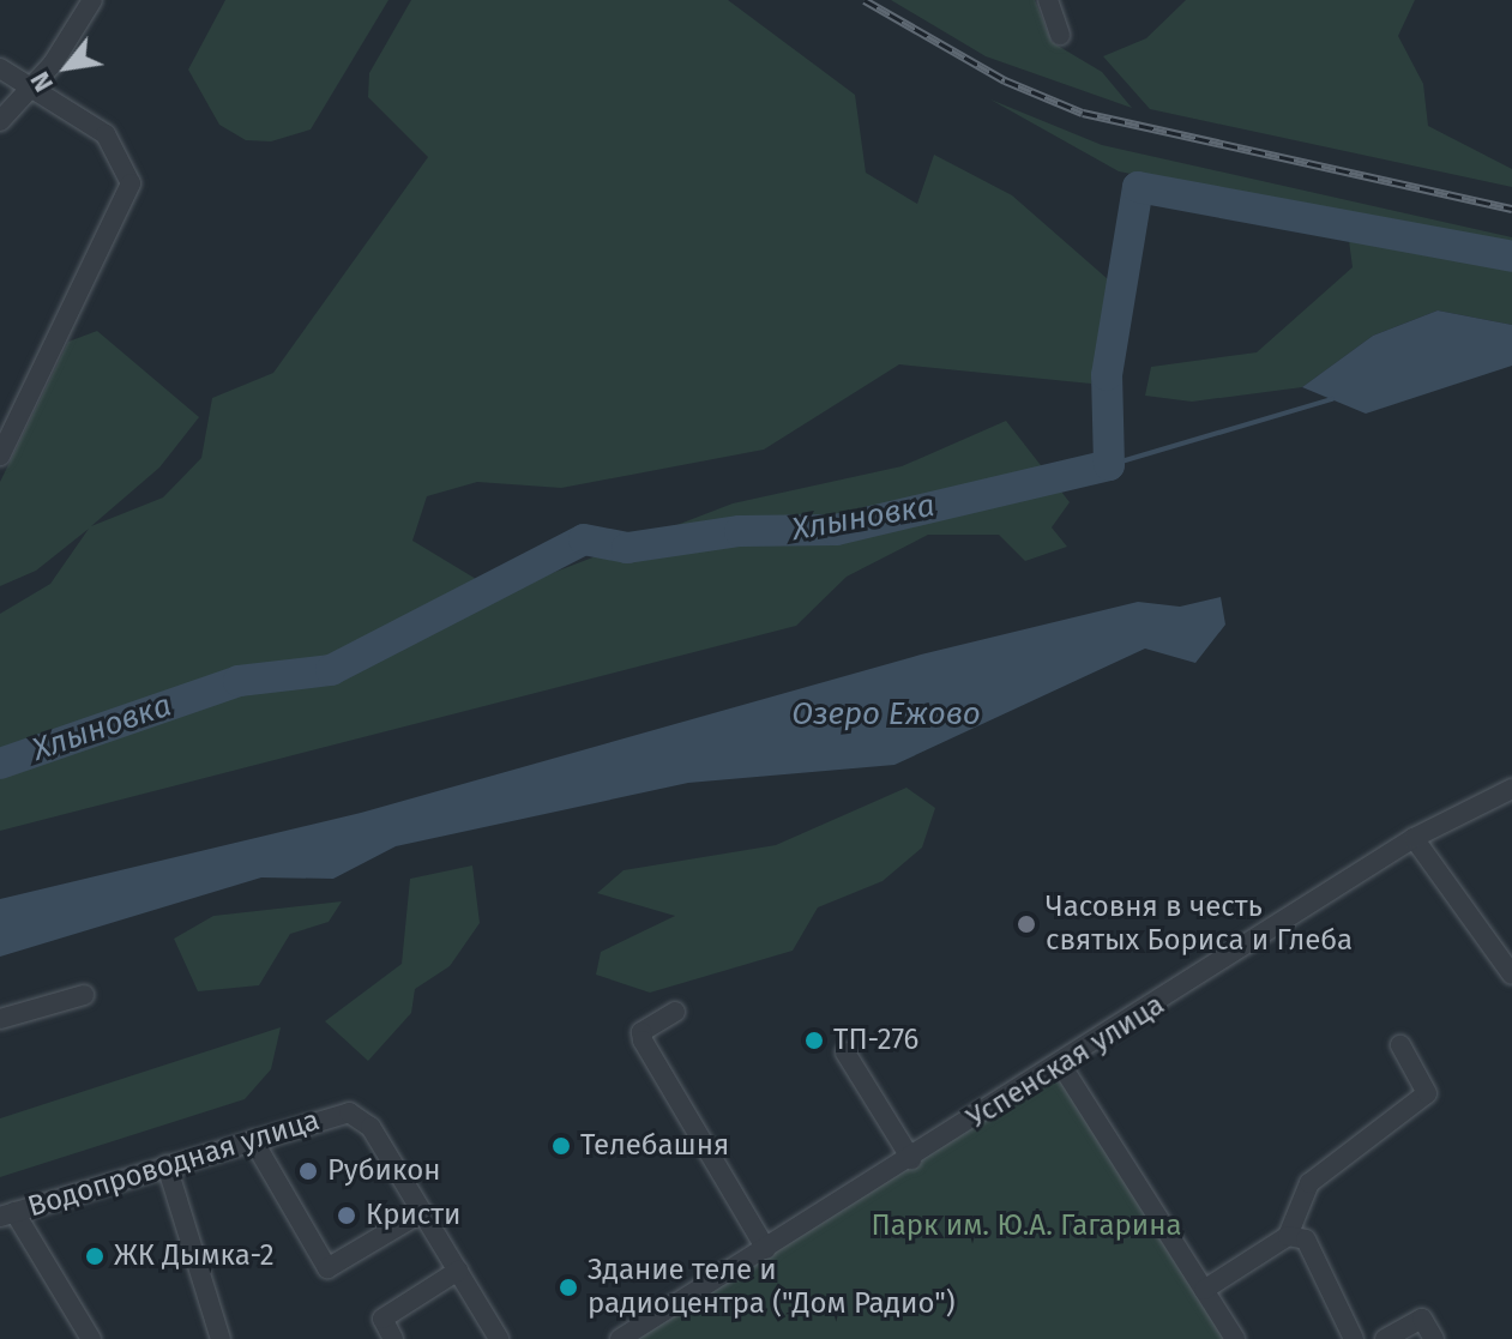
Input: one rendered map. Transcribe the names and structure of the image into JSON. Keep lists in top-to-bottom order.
{
  "streets": {
    "street": ["Успенская улица", "Водопроводная улица"]
  },
  "water": ["Хлыновка", "Озеро Ежово"],
  "parks": ["Парк им. Ю.А. Гагарина"],
  "places": [
    "Часовня в честь святых Бориса и Глеба",
    "ТП-276",
    "Телебашня",
    "Рубикон",
    "Кристи",
    "ЖК Дымка-2",
    "Здание теле и радиоцентра (\"Дом Радио\")"
  ],
  "north": "bottom left"
}
